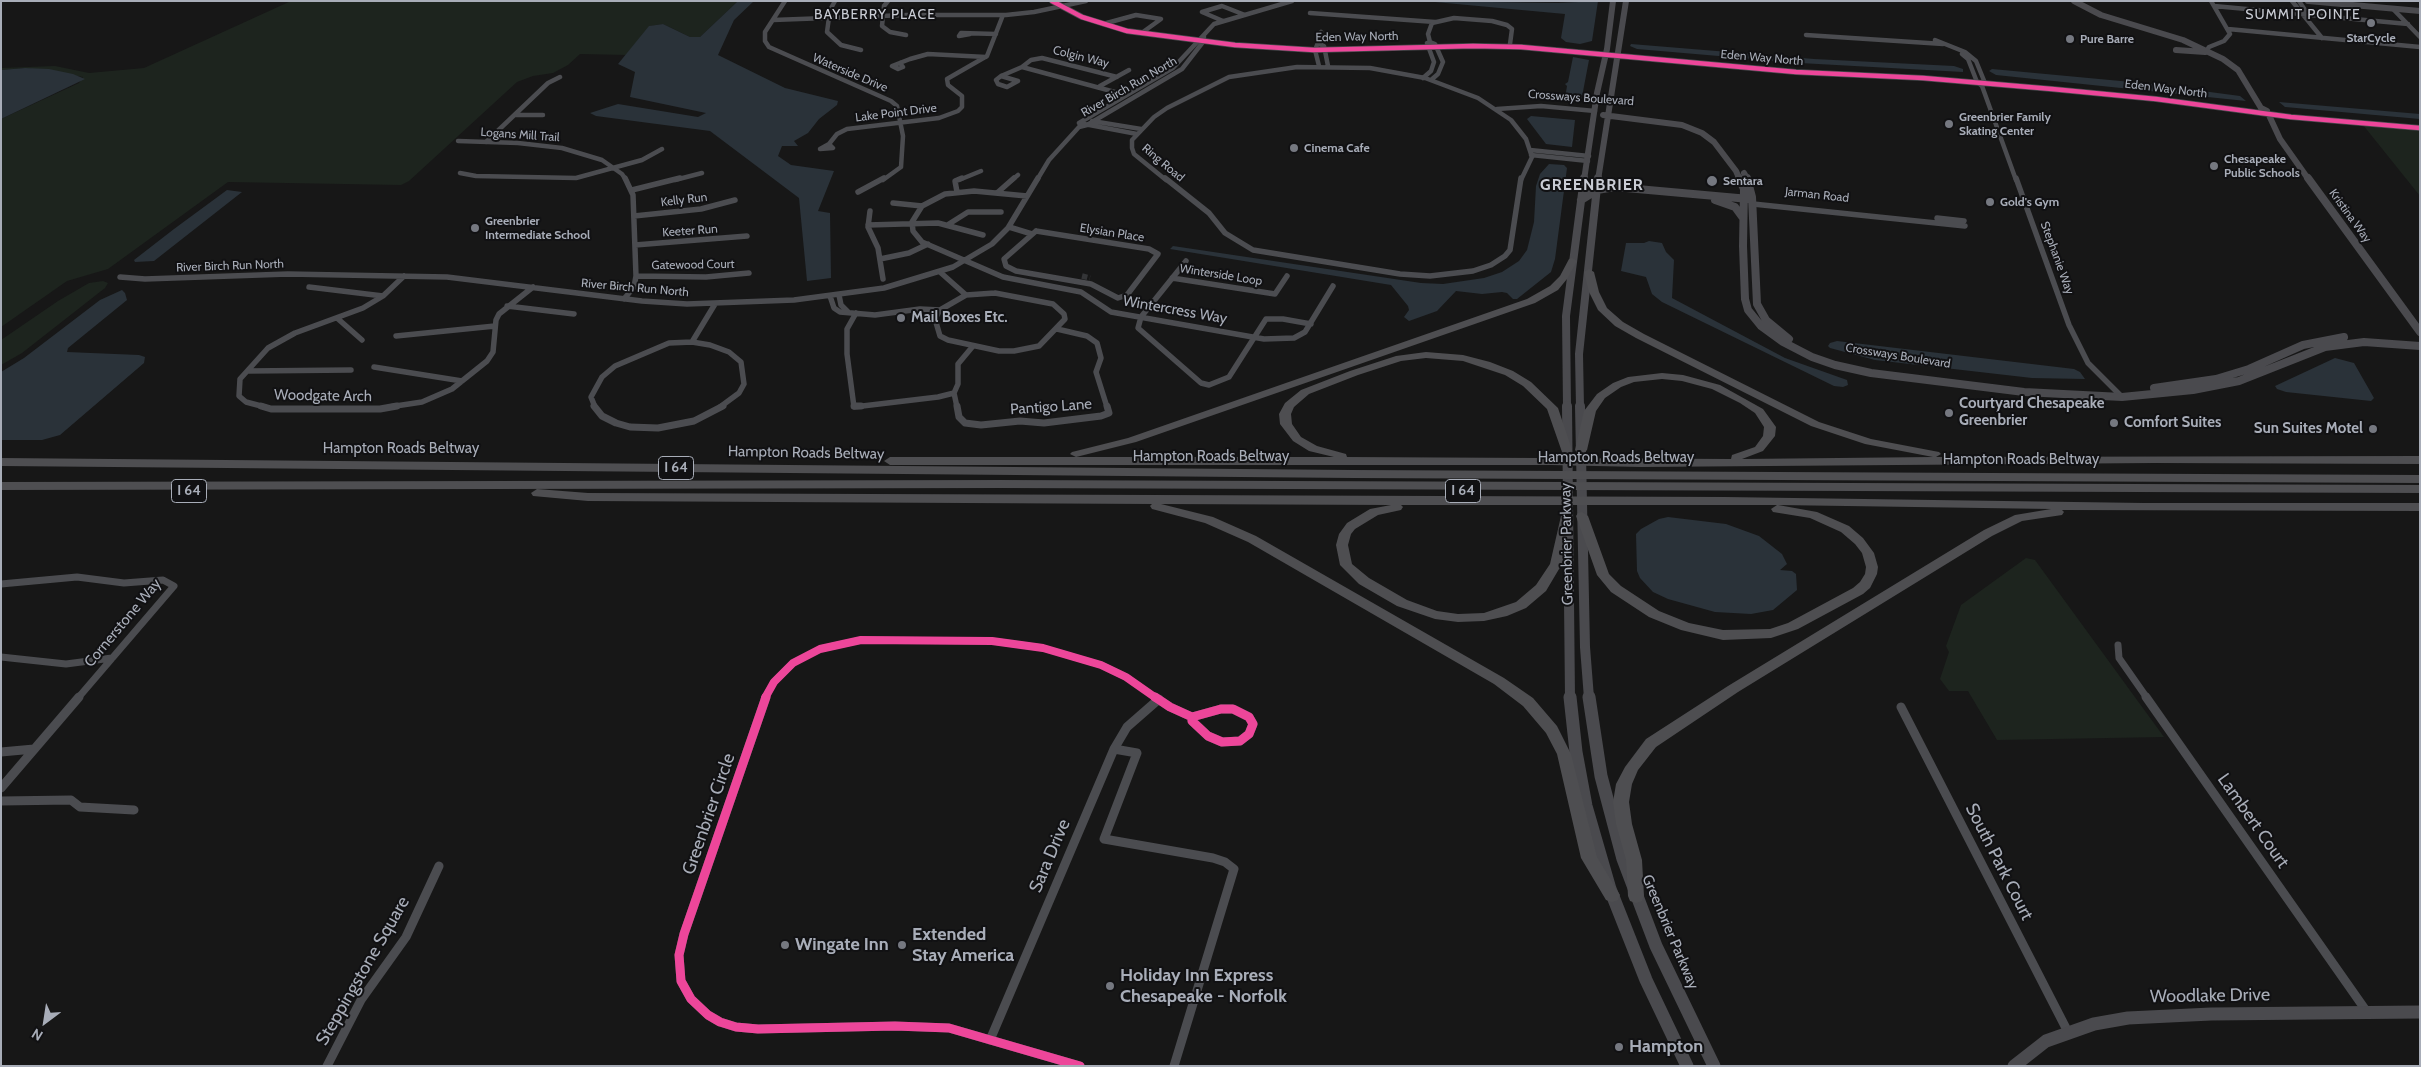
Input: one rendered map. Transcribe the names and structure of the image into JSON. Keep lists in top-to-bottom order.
{
  "streets": {
    "highway": ["Hampton Roads Beltway", "I 64"],
    "street": [
      "Eden Way North",
      "Colgin Way",
      "Waterside Drive",
      "River Birch Run North",
      "Crossways Boulevard",
      "Lake Point Drive",
      "Logans Mill Trail",
      "Ring Road",
      "Jarman Road",
      "Kelly Run",
      "Kristina Way",
      "Keeter Run",
      "Elysian Place",
      "Stephanie Way",
      "Gatewood Court",
      "Winterside Loop",
      "Wintercress Way",
      "Woodgate Arch",
      "Pantigo Lane",
      "Greenbrier Parkway",
      "Cornerstone Way",
      "Greenbrier Circle",
      "Lambert Court",
      "Sara Drive",
      "South Park Court",
      "Steppingstone Square",
      "Woodlake Drive"
    ]
  },
  "crossings": [
    ["Eden Way North", "River Birch Run North"],
    ["Eden Way North", "Kristina Way"],
    ["Eden Way North", "Stephanie Way"],
    ["Eden Way North", "Greenbrier Parkway"],
    ["Waterside Drive", "Lake Point Drive"],
    ["River Birch Run North", "Elysian Place"],
    ["River Birch Run North", "Wintercress Way"],
    ["River Birch Run North", "Woodgate Arch"],
    ["Crossways Boulevard", "Ring Road"],
    ["Crossways Boulevard", "Jarman Road"],
    ["Crossways Boulevard", "Stephanie Way"],
    ["Crossways Boulevard", "Greenbrier Parkway"],
    ["Jarman Road", "Greenbrier Parkway"],
    ["Greenbrier Circle", "Sara Drive"],
    ["Lambert Court", "Woodlake Drive"],
    ["South Park Court", "Woodlake Drive"]
  ],
  "districts": ["BAYBERRY PLACE", "SUMMIT POINTE", "GREENBRIER"],
  "places": [
    "StarCycle",
    "Pure Barre",
    "Greenbrier Family Skating Center",
    "Cinema Cafe",
    "Chesapeake Public Schools",
    "Sentara",
    "Gold's Gym",
    "Greenbrier Intermediate School",
    "Mail Boxes Etc.",
    "Courtyard Chesapeake Greenbrier",
    "Comfort Suites",
    "Sun Suites Motel",
    "Wingate Inn",
    "Extended Stay America",
    "Holiday Inn Express Chesapeake - Norfolk",
    "Hampton"
  ],
  "north": "bottom left"
}
